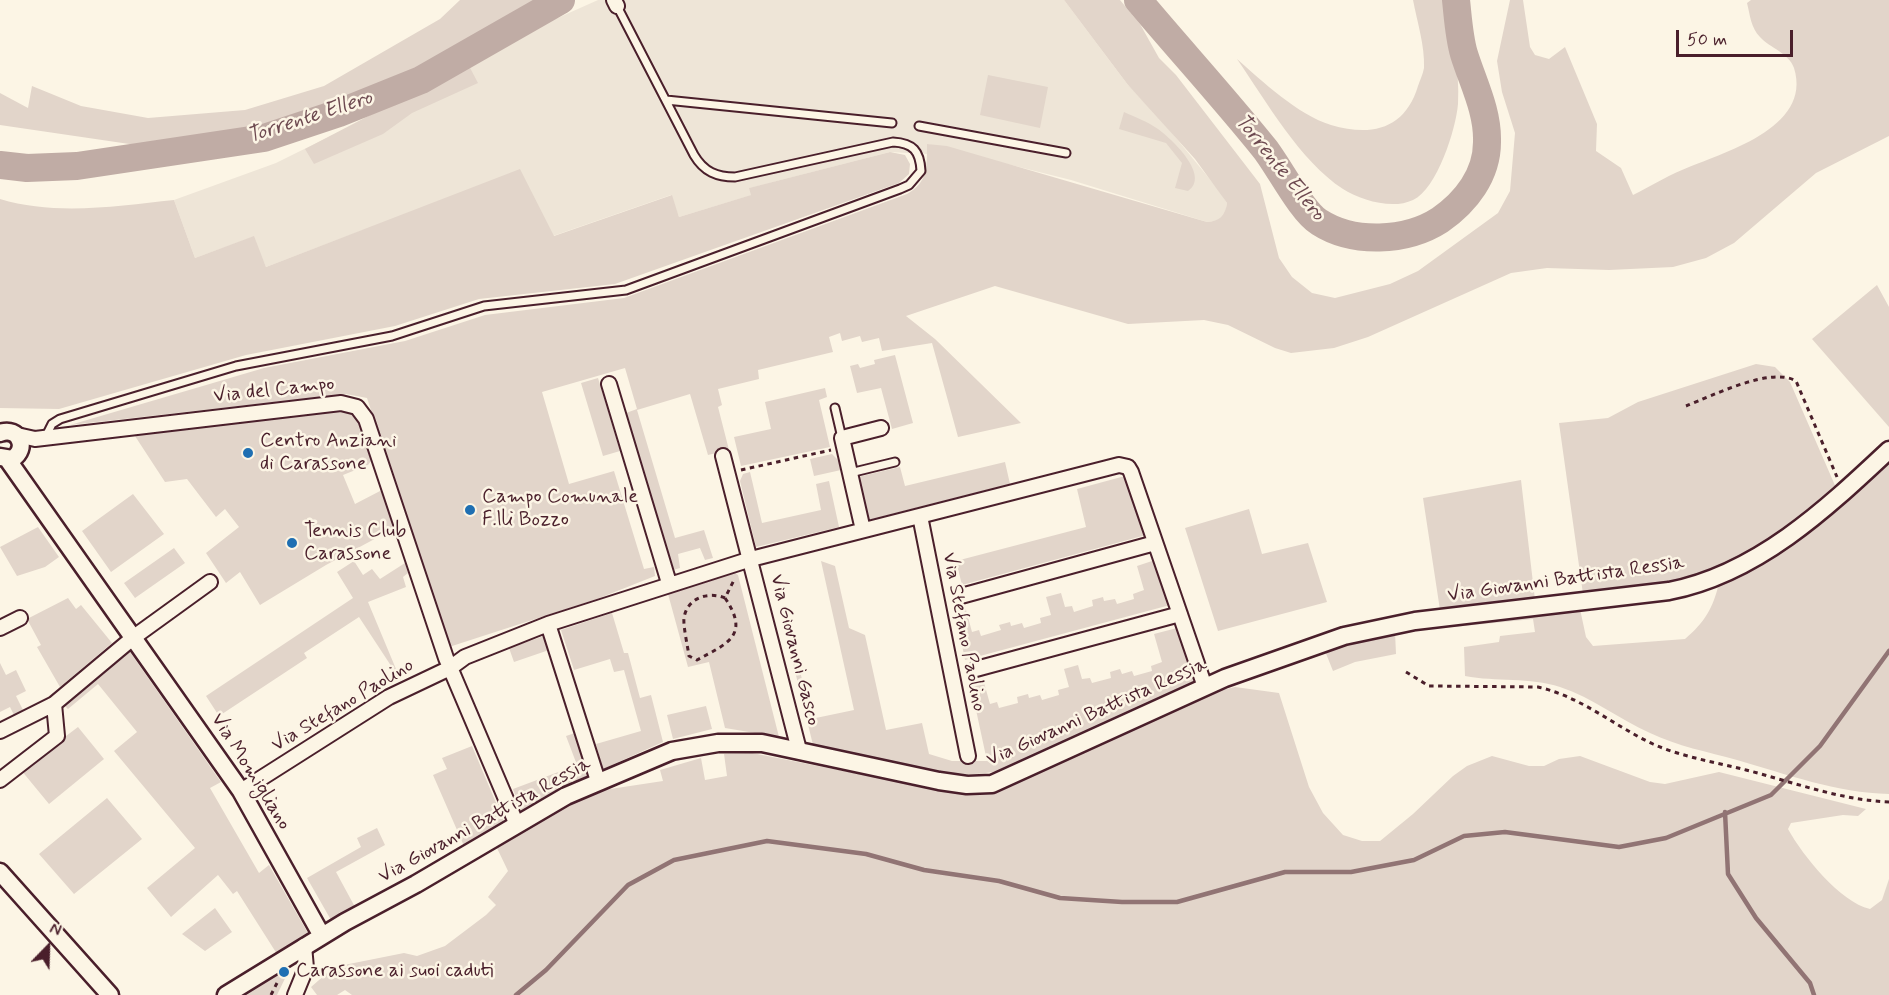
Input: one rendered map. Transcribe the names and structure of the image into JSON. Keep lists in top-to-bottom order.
{
  "streets": {
    "street": [
      "Via del Campo",
      "Via Giovanni Battista Ressia",
      "Via Stefano Paolino",
      "Via Giovanni Gasco",
      "Via Momigliano"
    ]
  },
  "crossings": [
    ["Via del Campo", "Via Giovanni Battista Ressia"],
    ["Via del Campo", "Via Stefano Paolino"],
    ["Via del Campo", "Via Momigliano"],
    ["Via Giovanni Battista Ressia", "Via Giovanni Gasco"],
    ["Via Giovanni Battista Ressia", "Via Momigliano"],
    ["Via Stefano Paolino", "Via Giovanni Gasco"],
    ["Via Stefano Paolino", "Via Momigliano"]
  ],
  "water": ["Torrente Ellero"],
  "places": [
    "Centro Anziani di Carassone",
    "Campo Comunale F.lli Bozzo",
    "Tennis Club Carassone",
    "Carassone ai suoi caduti"
  ],
  "scale_bar": "50 m",
  "north": "top right"
}
